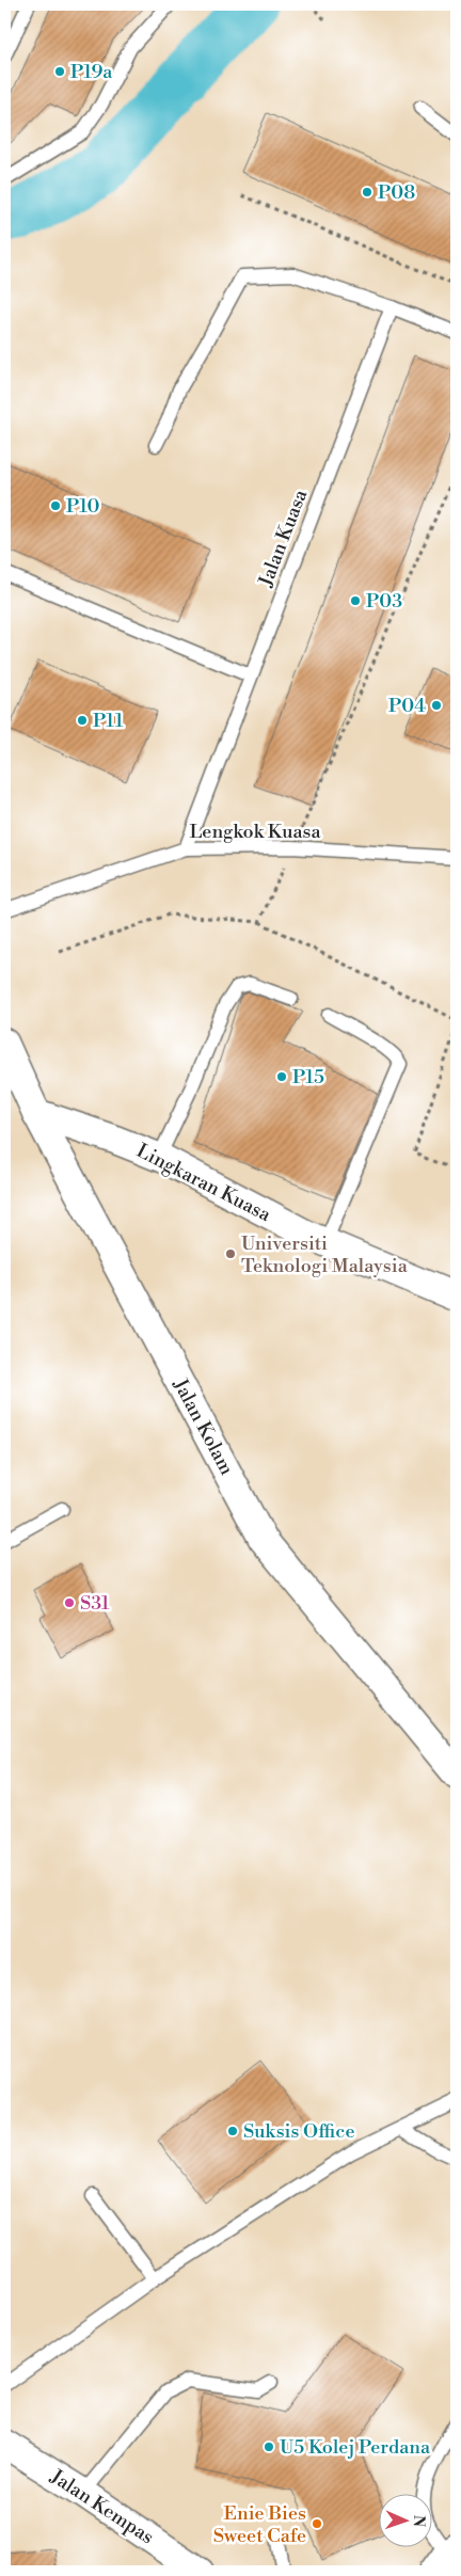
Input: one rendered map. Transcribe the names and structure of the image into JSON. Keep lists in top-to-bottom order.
{
  "streets": {
    "street": ["Lingkaran Kuasa", "Jalan Kolam", "Jalan Kempas"],
    "lane": ["Jalan Kuasa", "Lengkok Kuasa"]
  },
  "crossings": [
    ["Jalan Kuasa", "Lengkok Kuasa"],
    ["Lingkaran Kuasa", "Jalan Kolam"]
  ],
  "places": [
    "P19a",
    "P08",
    "P10",
    "P03",
    "P04",
    "P11",
    "P15",
    "Universiti Teknologi Malaysia",
    "S31",
    "Suksis Office",
    "U5 Kolej Perdana",
    "Enie Bies Sweet Cafe"
  ],
  "north": "right"
}
